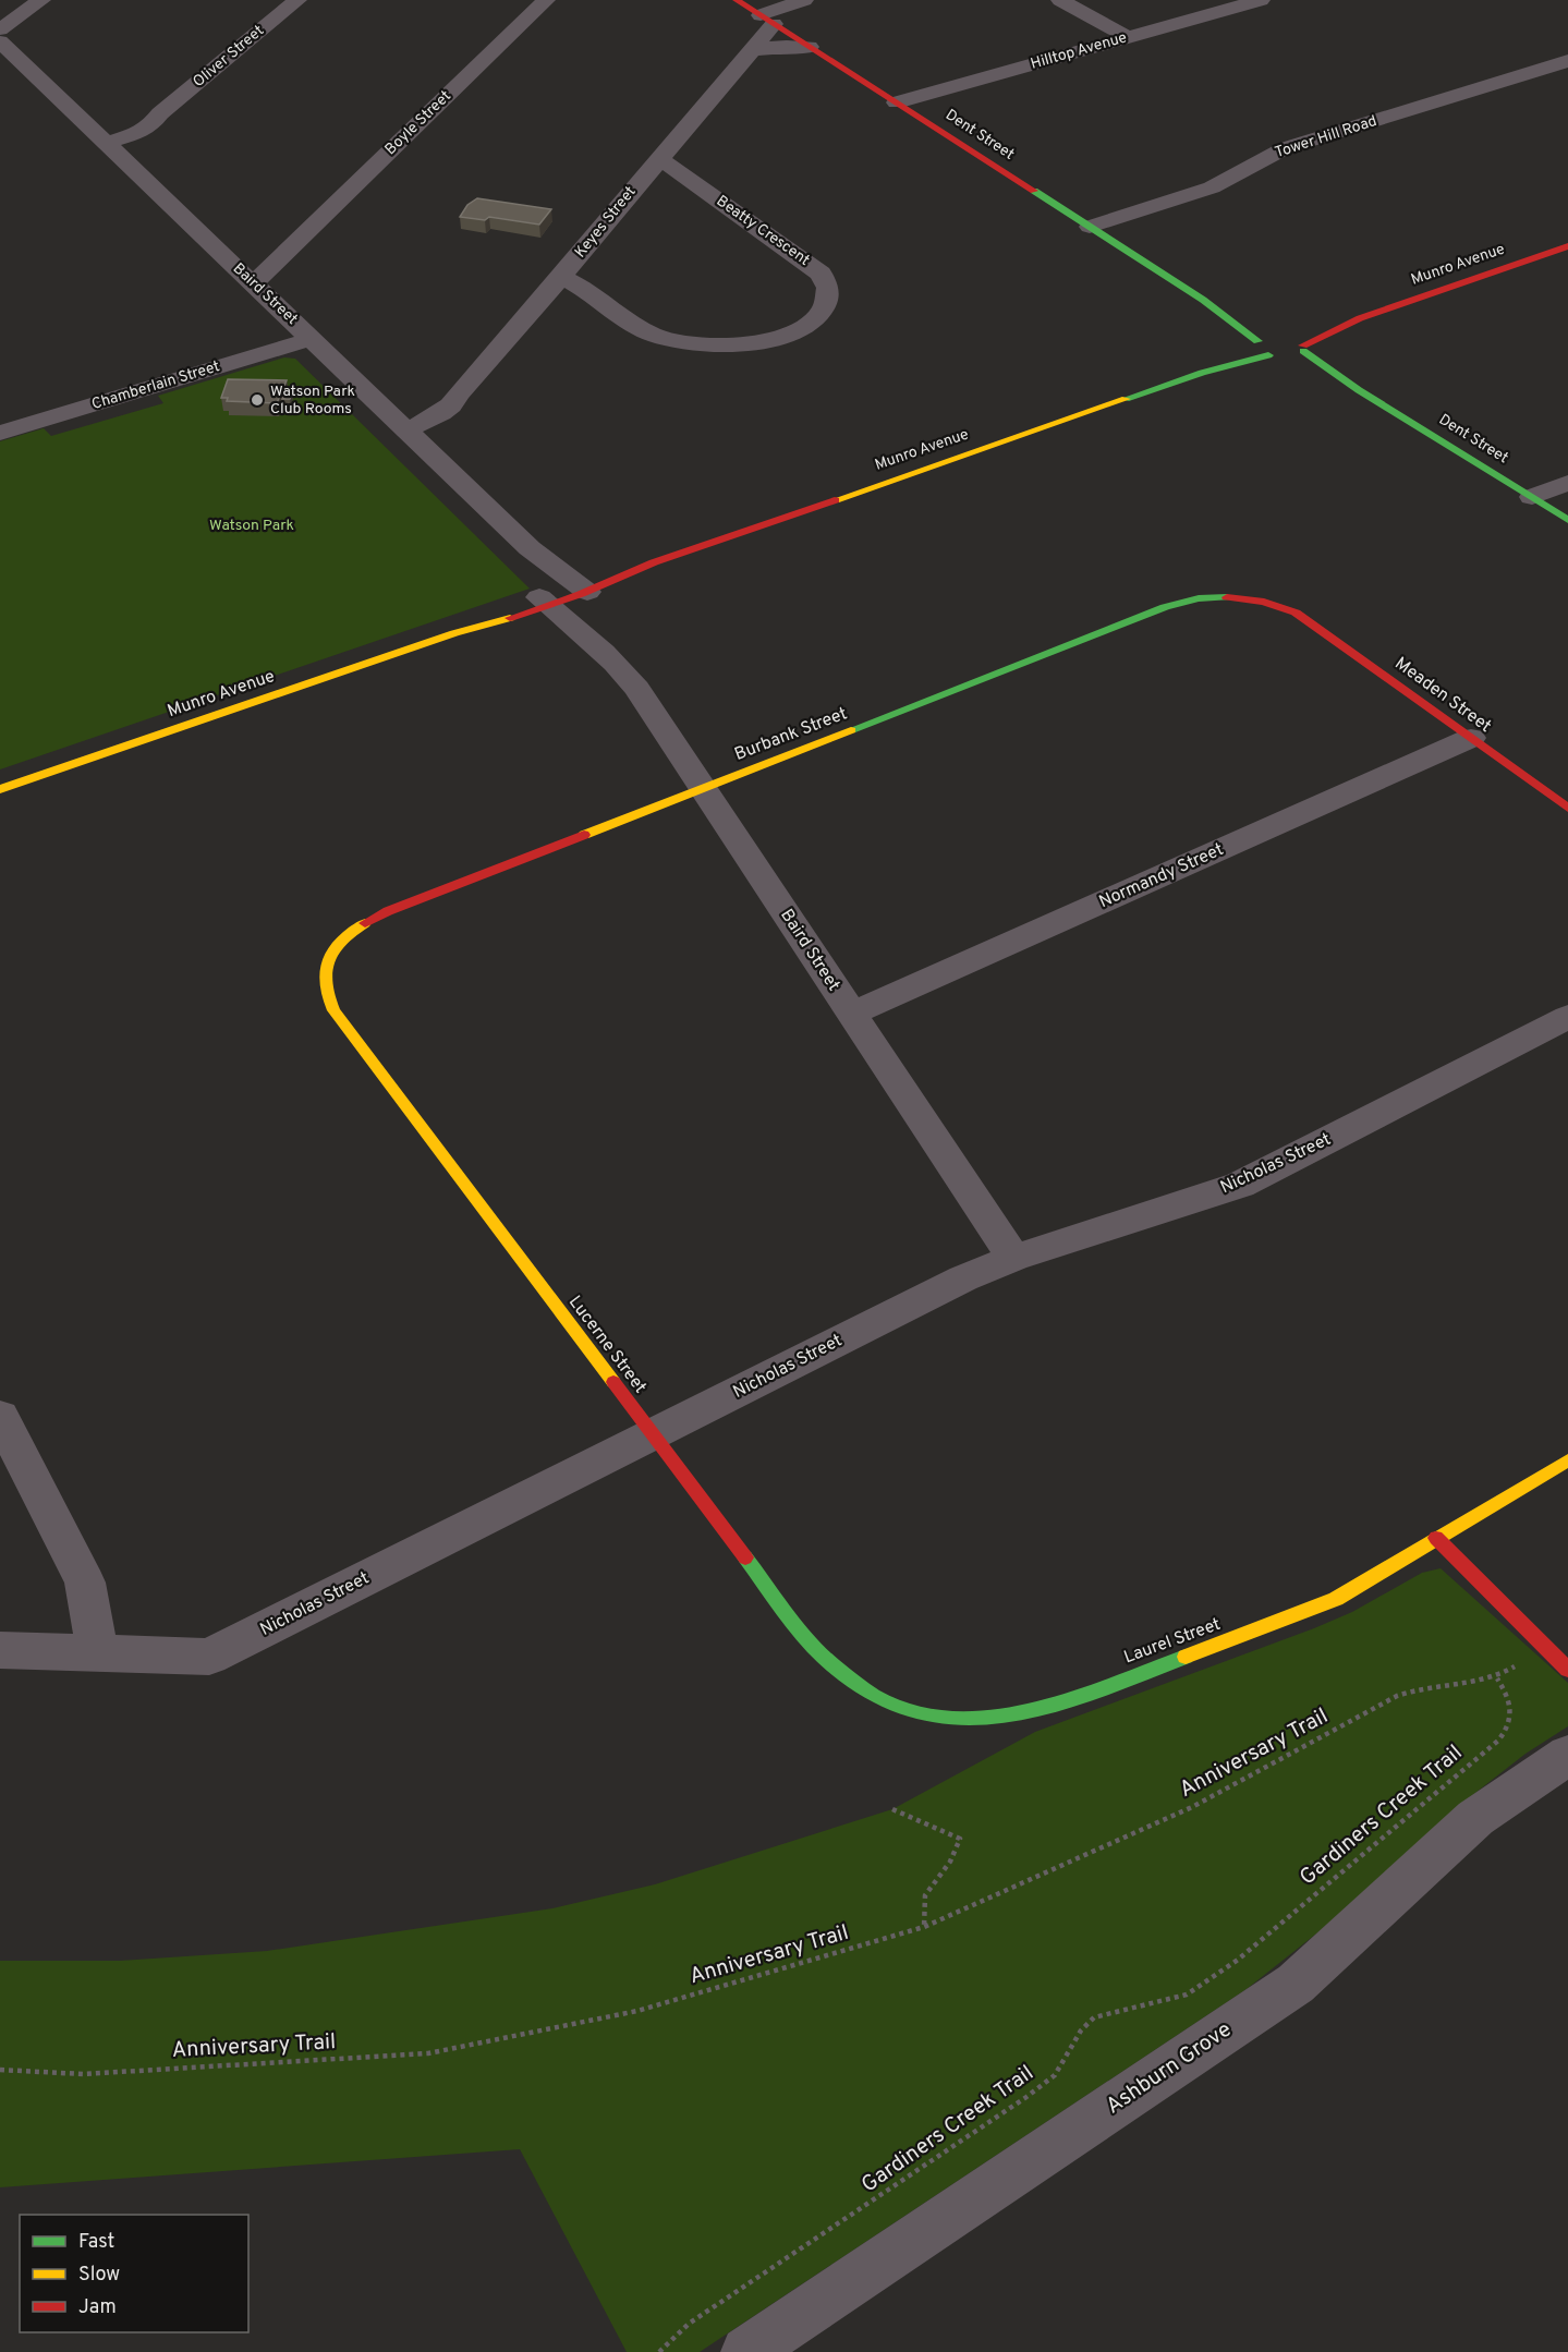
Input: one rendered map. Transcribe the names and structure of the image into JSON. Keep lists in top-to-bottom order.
{
  "streets": {
    "street": [
      "Hilltop Avenue",
      "Oliver Street",
      "Boyle Street",
      "Dent Street",
      "Tower Hill Road",
      "Keyes Street",
      "Beatty Crescent",
      "Munro Avenue",
      "Baird Street",
      "Chamberlain Street",
      "Meaden Street",
      "Burbank Street",
      "Normandy Street",
      "Nicholas Street",
      "Lucerne Street",
      "Laurel Street",
      "Ashburn Grove"
    ],
    "path": ["Anniversary Trail", "Gardiners Creek Trail"]
  },
  "crossings": [
    ["Hilltop Avenue", "Dent Street"],
    ["Oliver Street", "Baird Street"],
    ["Boyle Street", "Baird Street"],
    ["Dent Street", "Tower Hill Road"],
    ["Dent Street", "Keyes Street"],
    ["Dent Street", "Munro Avenue"],
    ["Keyes Street", "Beatty Crescent"],
    ["Keyes Street", "Baird Street"],
    ["Munro Avenue", "Baird Street"],
    ["Baird Street", "Chamberlain Street"],
    ["Baird Street", "Burbank Street"],
    ["Baird Street", "Normandy Street"],
    ["Baird Street", "Nicholas Street"],
    ["Meaden Street", "Burbank Street"],
    ["Meaden Street", "Normandy Street"],
    ["Burbank Street", "Lucerne Street"],
    ["Nicholas Street", "Lucerne Street"],
    ["Lucerne Street", "Laurel Street"],
    ["Anniversary Trail", "Gardiners Creek Trail"]
  ],
  "parks": ["Watson Park"],
  "places": ["Watson Park Club Rooms"],
  "legend": ["Fast", "Slow", "Jam"]
}
